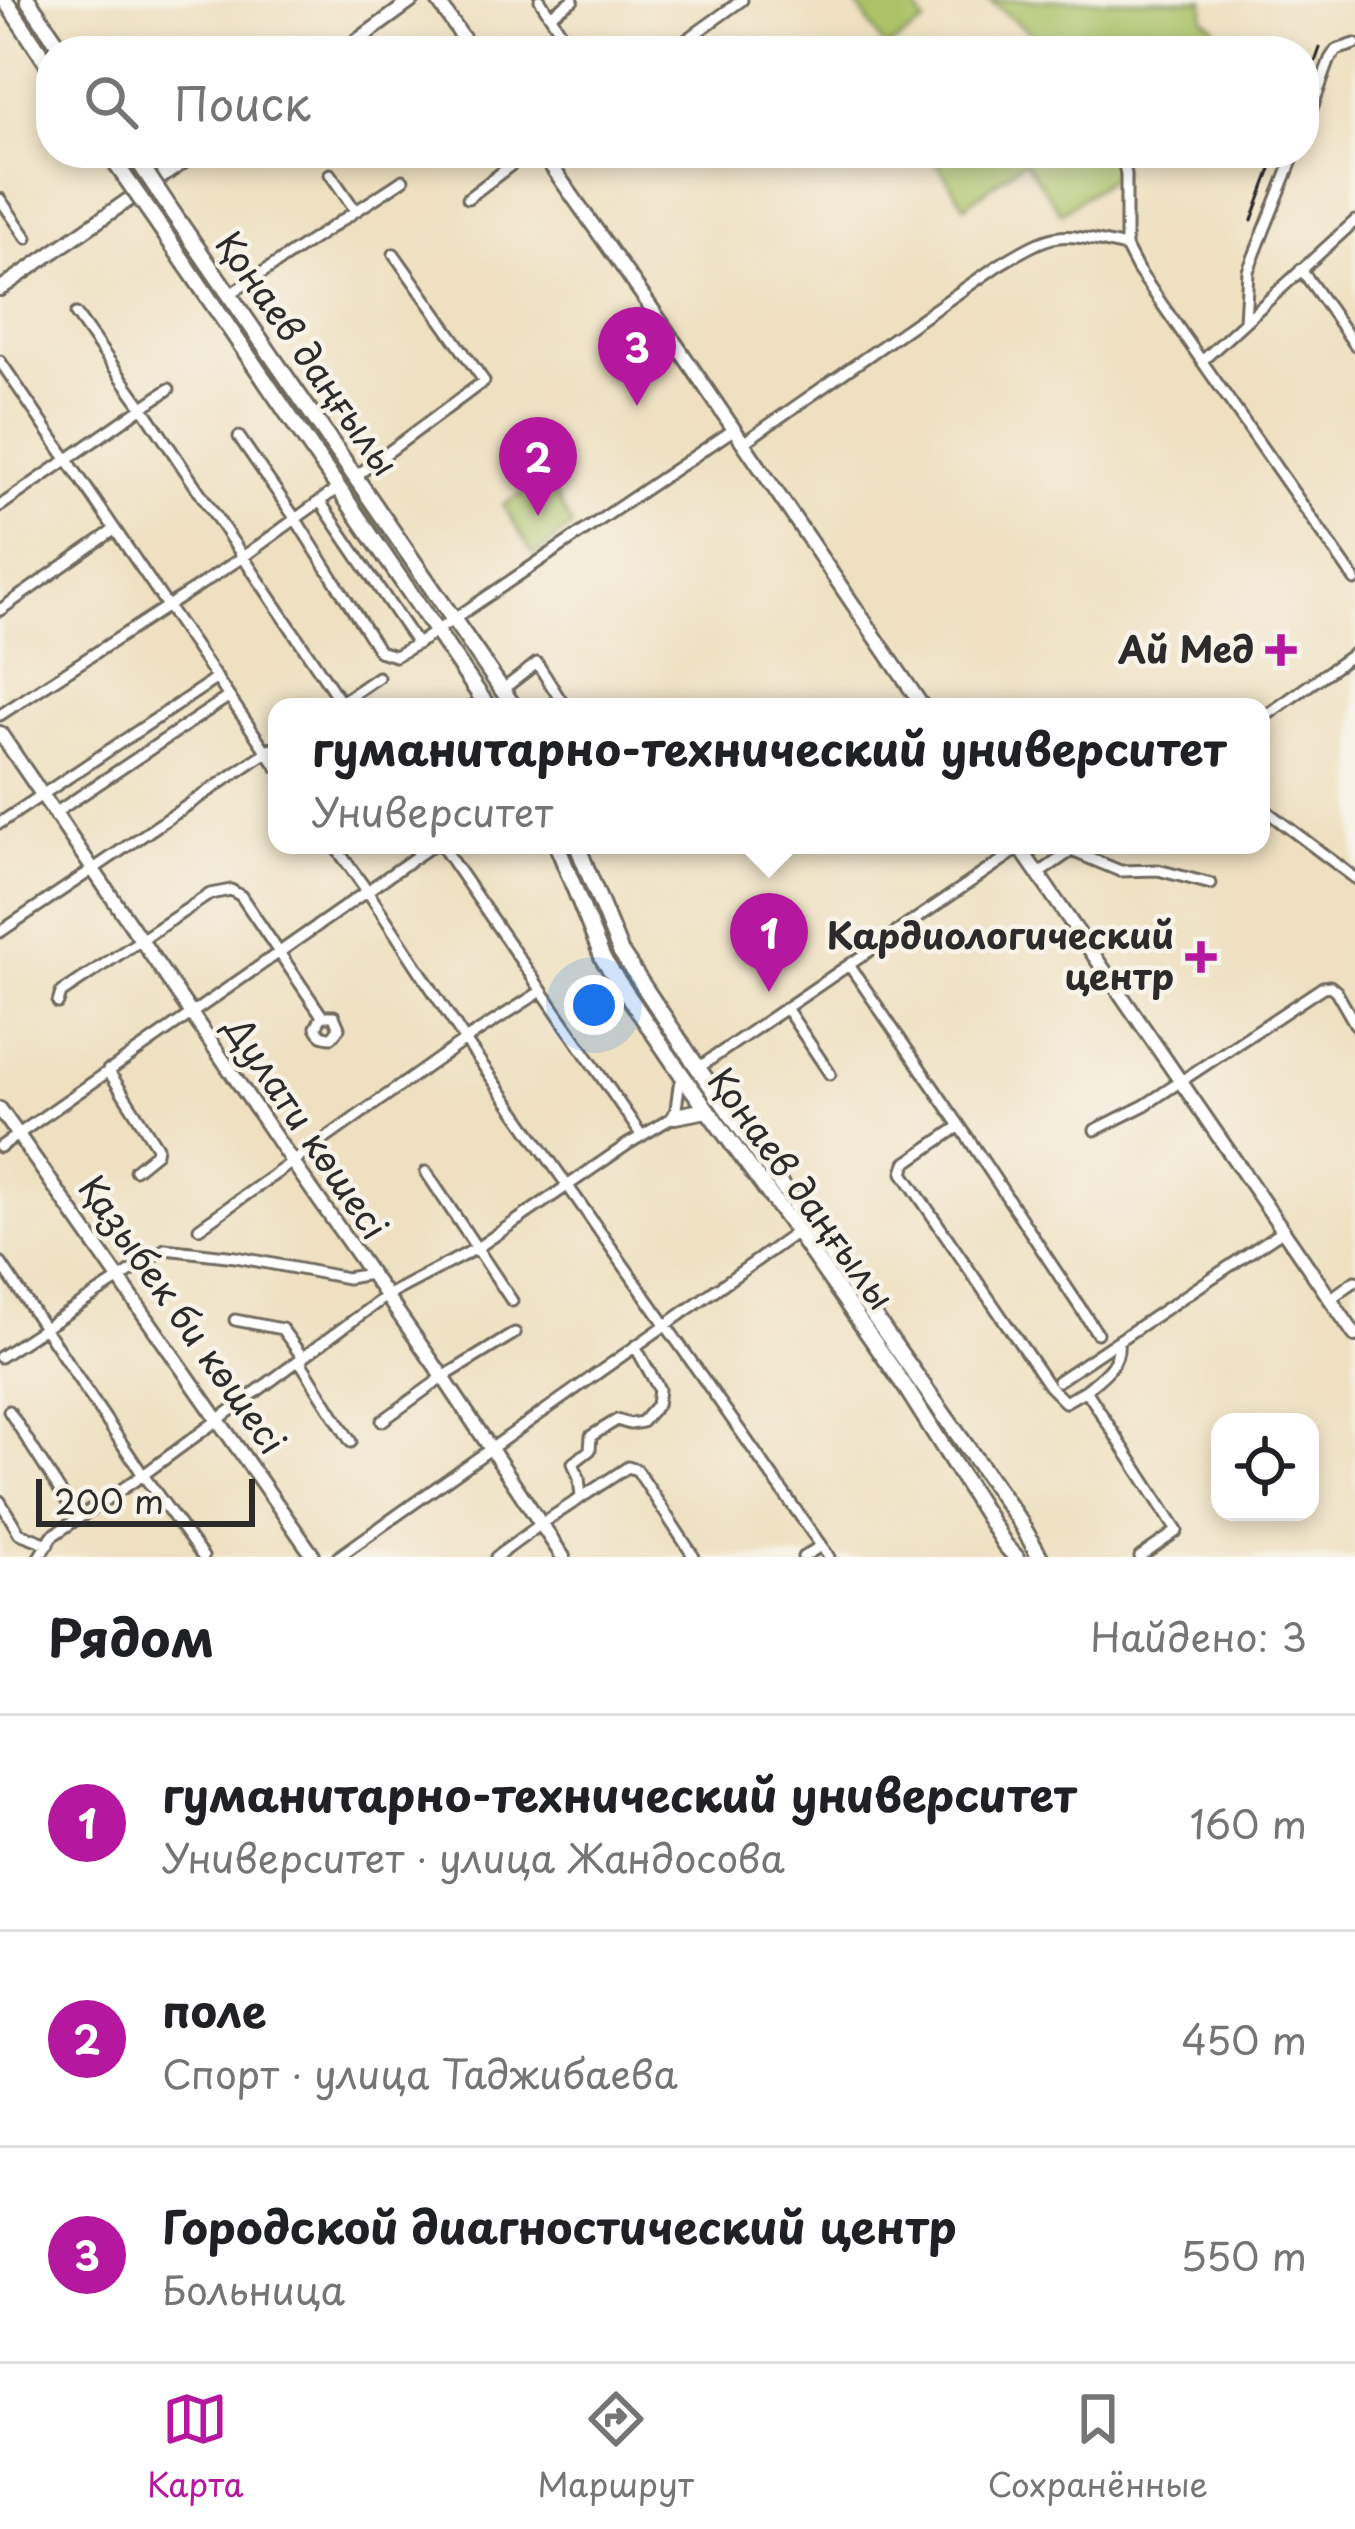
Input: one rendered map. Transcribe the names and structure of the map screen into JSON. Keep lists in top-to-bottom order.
{
  "streets": {
    "main road": ["Қонаев даңғылы", "Дулати көшесі", "Қазыбек би көшесі"]
  },
  "places": {
    "health": ["Ай Мед", "Кардиологический центр"]
  },
  "scale_bar": "200 m",
  "page": {
    "search": "Поиск",
    "pins": ["3", "2", "1"],
    "popup": ["гуманитарно-технический университет", "Университет"],
    "scale": "200 m",
    "heading": ["Рядом", "Найдено: 3"],
    "list": [
      {
        "mark": "1",
        "name": "гуманитарно-технический университет",
        "note": "Университет · улица Жандосова",
        "value": "160 m"
      },
      {
        "mark": "2",
        "name": "поле",
        "note": "Спорт · улица Таджибаева",
        "value": "450 m"
      },
      {
        "mark": "3",
        "name": "Городской диагностический центр",
        "note": "Больница",
        "value": "550 m"
      }
    ],
    "nav": ["Карта", "Маршрут", "Сохранённые"]
  }
}
